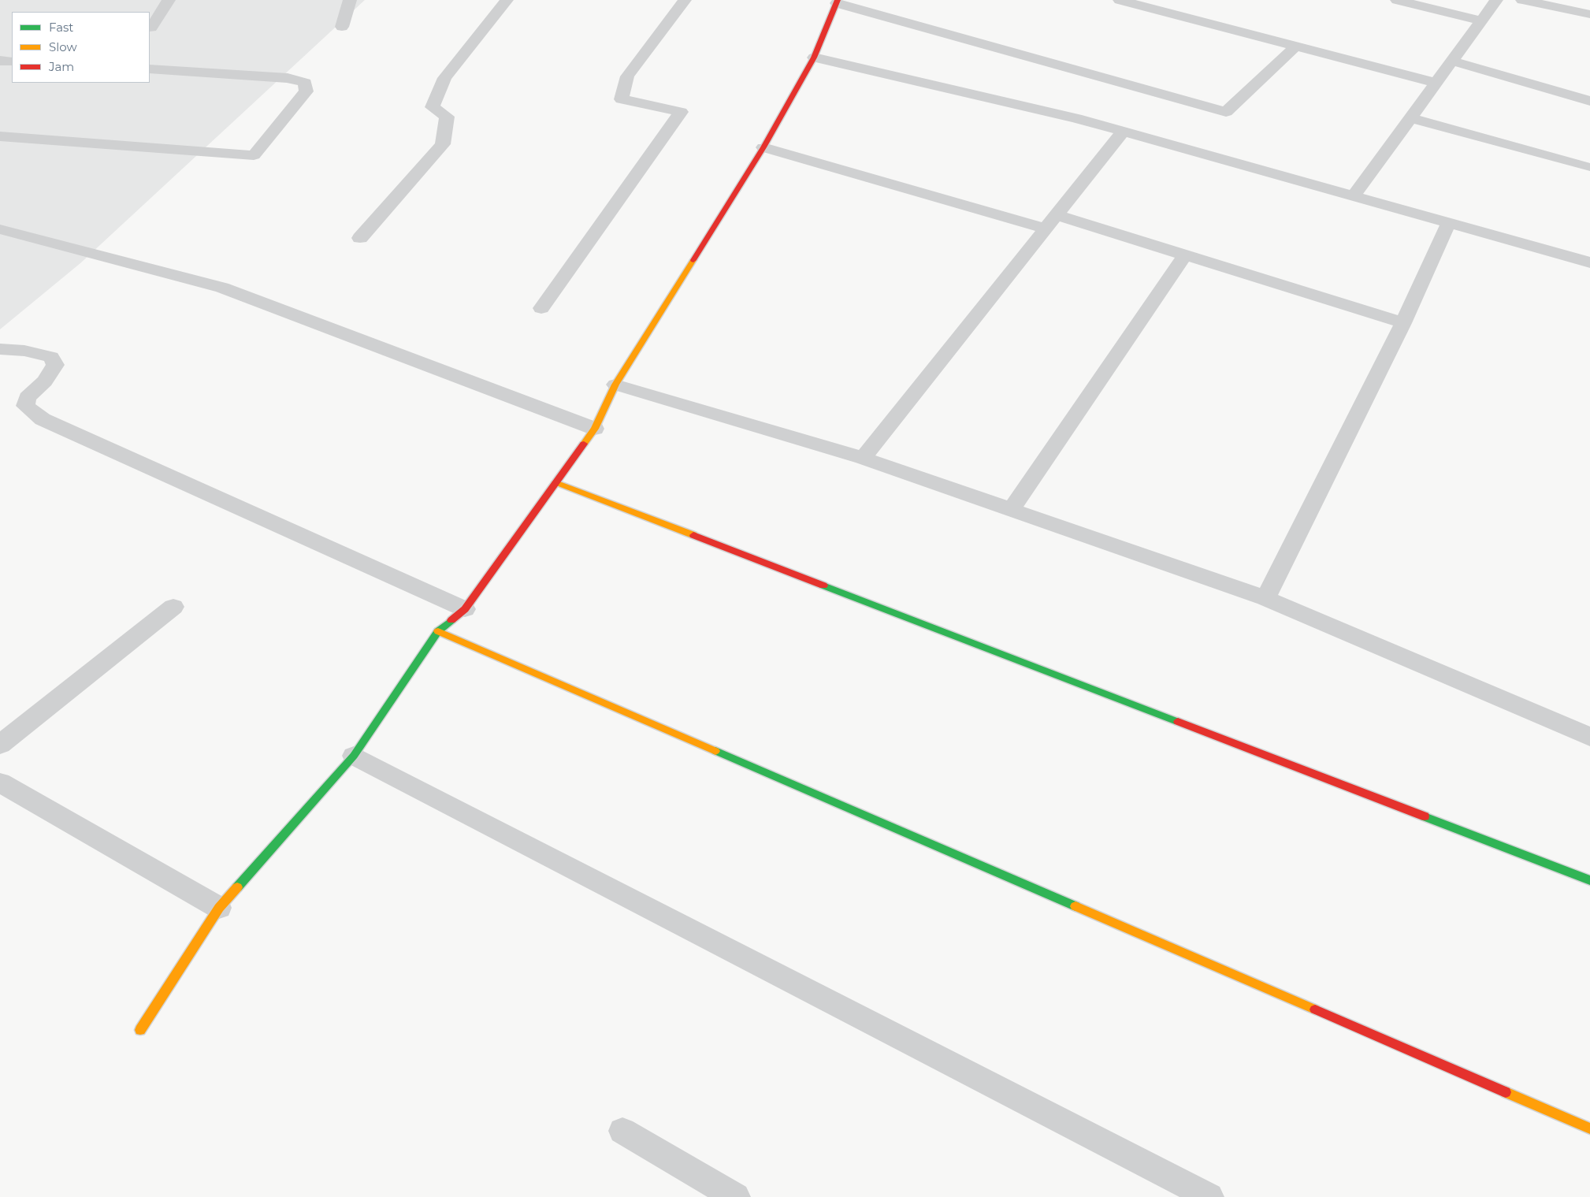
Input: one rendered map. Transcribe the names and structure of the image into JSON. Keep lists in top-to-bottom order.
{
  "legend": ["Fast", "Slow", "Jam"]
}
